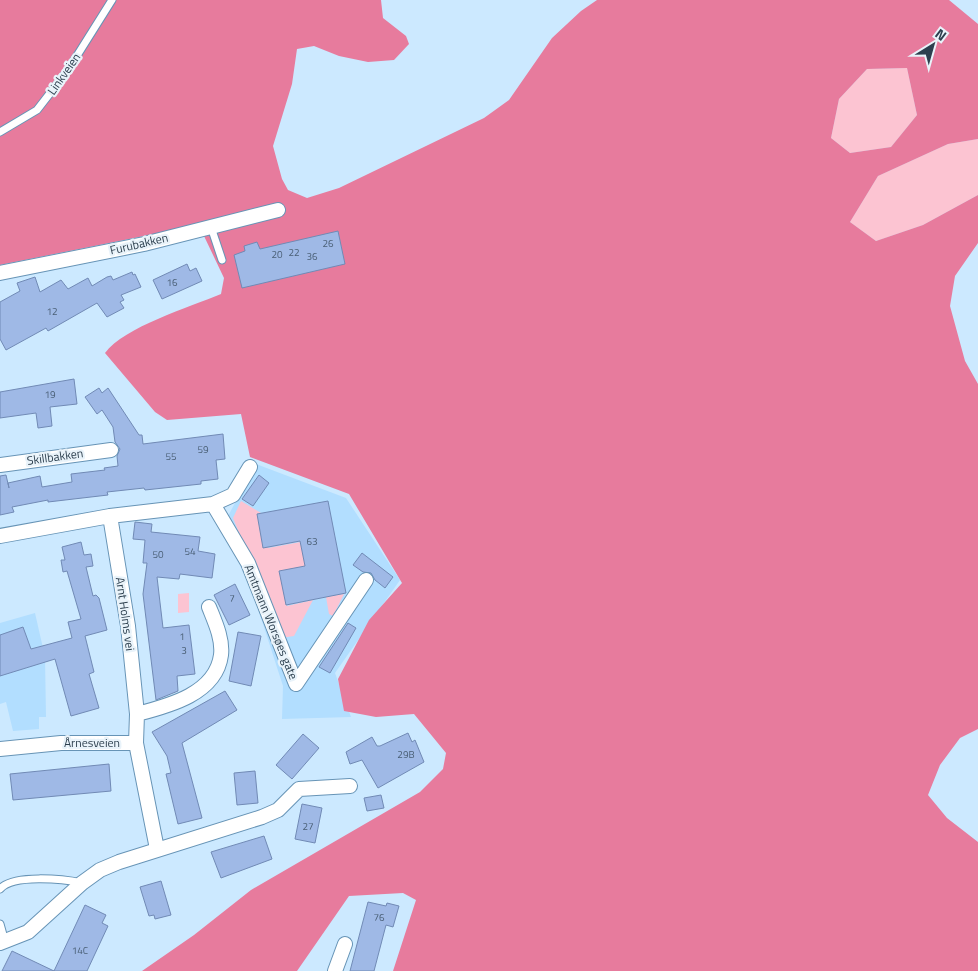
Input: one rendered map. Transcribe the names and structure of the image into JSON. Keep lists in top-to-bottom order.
{
  "streets": {
    "street": [
      "Furubakken",
      "Skillbakken",
      "Arnt Holms vei",
      "Amtmann Worsøes gate",
      "Årnesveien"
    ],
    "lane": ["Linkveien"]
  },
  "crossings": [
    ["Arnt Holms vei", "Årnesveien"]
  ],
  "house_numbers": [
    "26",
    "22",
    "20",
    "36",
    "16",
    "12",
    "19",
    "59",
    "55",
    "63",
    "54",
    "50",
    "7",
    "1",
    "3",
    "29B",
    "27",
    "76",
    "14C"
  ],
  "north": "top right"
}
